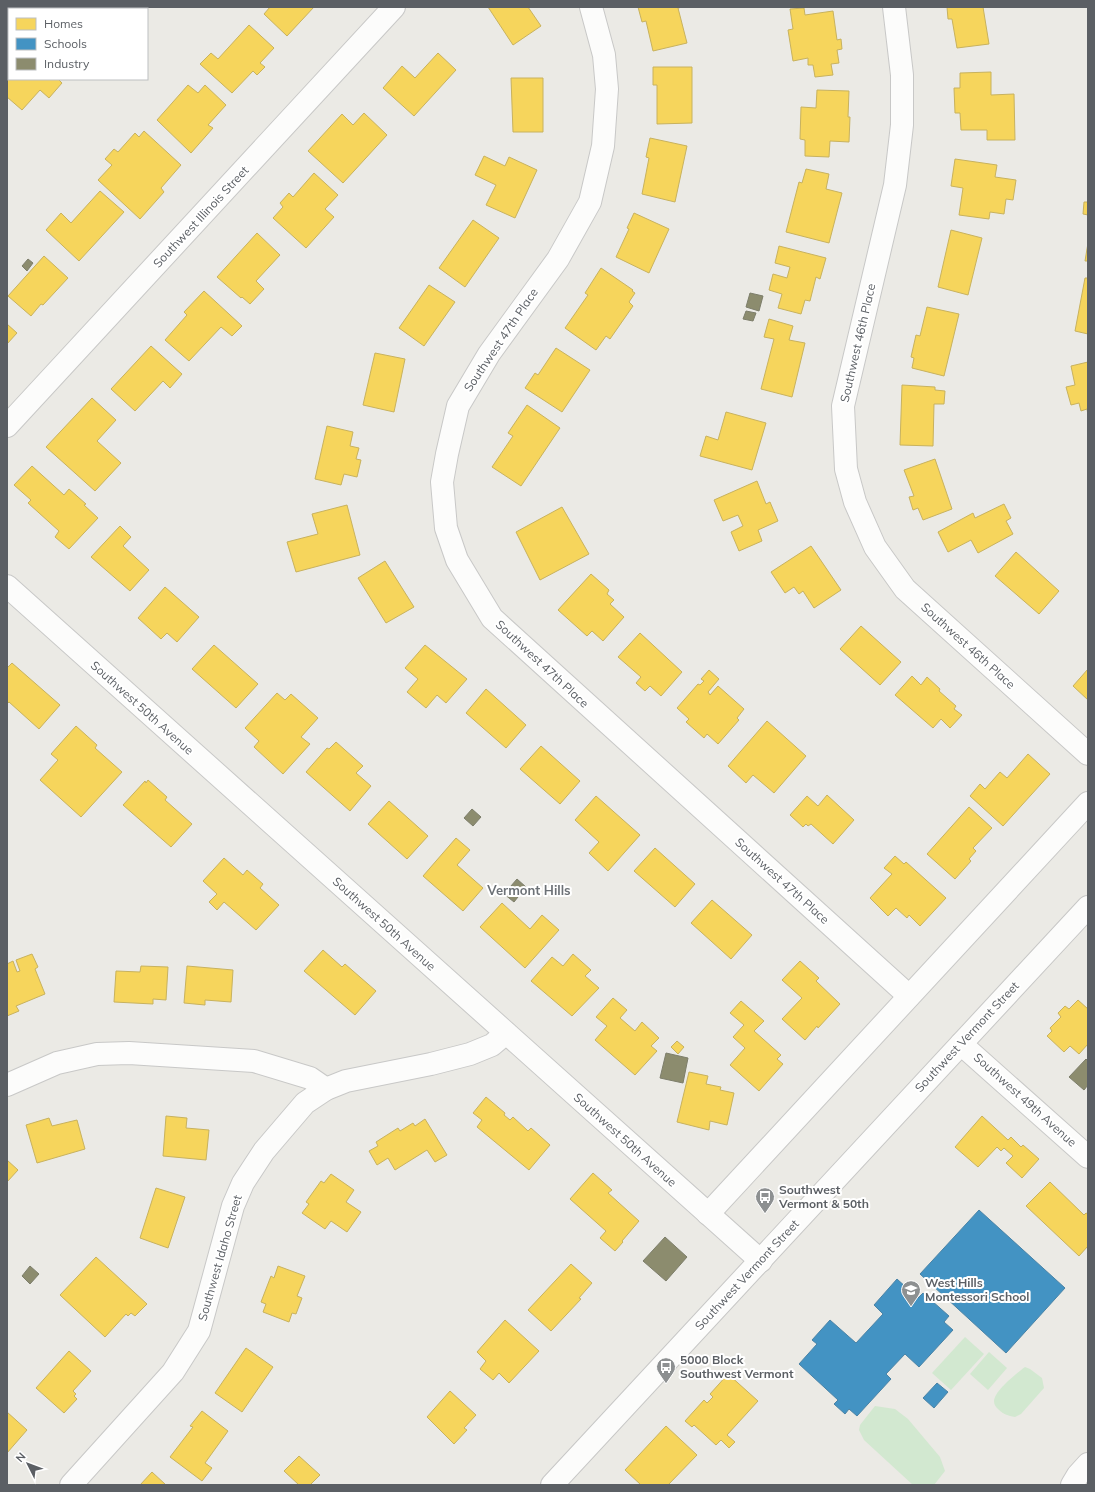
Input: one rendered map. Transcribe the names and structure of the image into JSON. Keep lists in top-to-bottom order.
{
  "streets": {
    "street": [
      "Southwest Illinois Street",
      "Southwest 47th Place",
      "Southwest 46th Place",
      "Southwest 50th Avenue",
      "Southwest Vermont Street",
      "Southwest 49th Avenue",
      "Southwest Idaho Street"
    ]
  },
  "crossings": [
    ["Southwest 50th Avenue", "Southwest Vermont Street"],
    ["Southwest 50th Avenue", "Southwest Idaho Street"],
    ["Southwest Vermont Street", "Southwest 49th Avenue"]
  ],
  "districts": ["Vermont Hills"],
  "places": {
    "bus stop": ["Southwest Vermont & 50th", "5000 Block Southwest Vermont"],
    "school or university": ["West Hills Montessori School"]
  },
  "legend": ["Homes", "Schools", "Industry"],
  "north": "top left"
}
